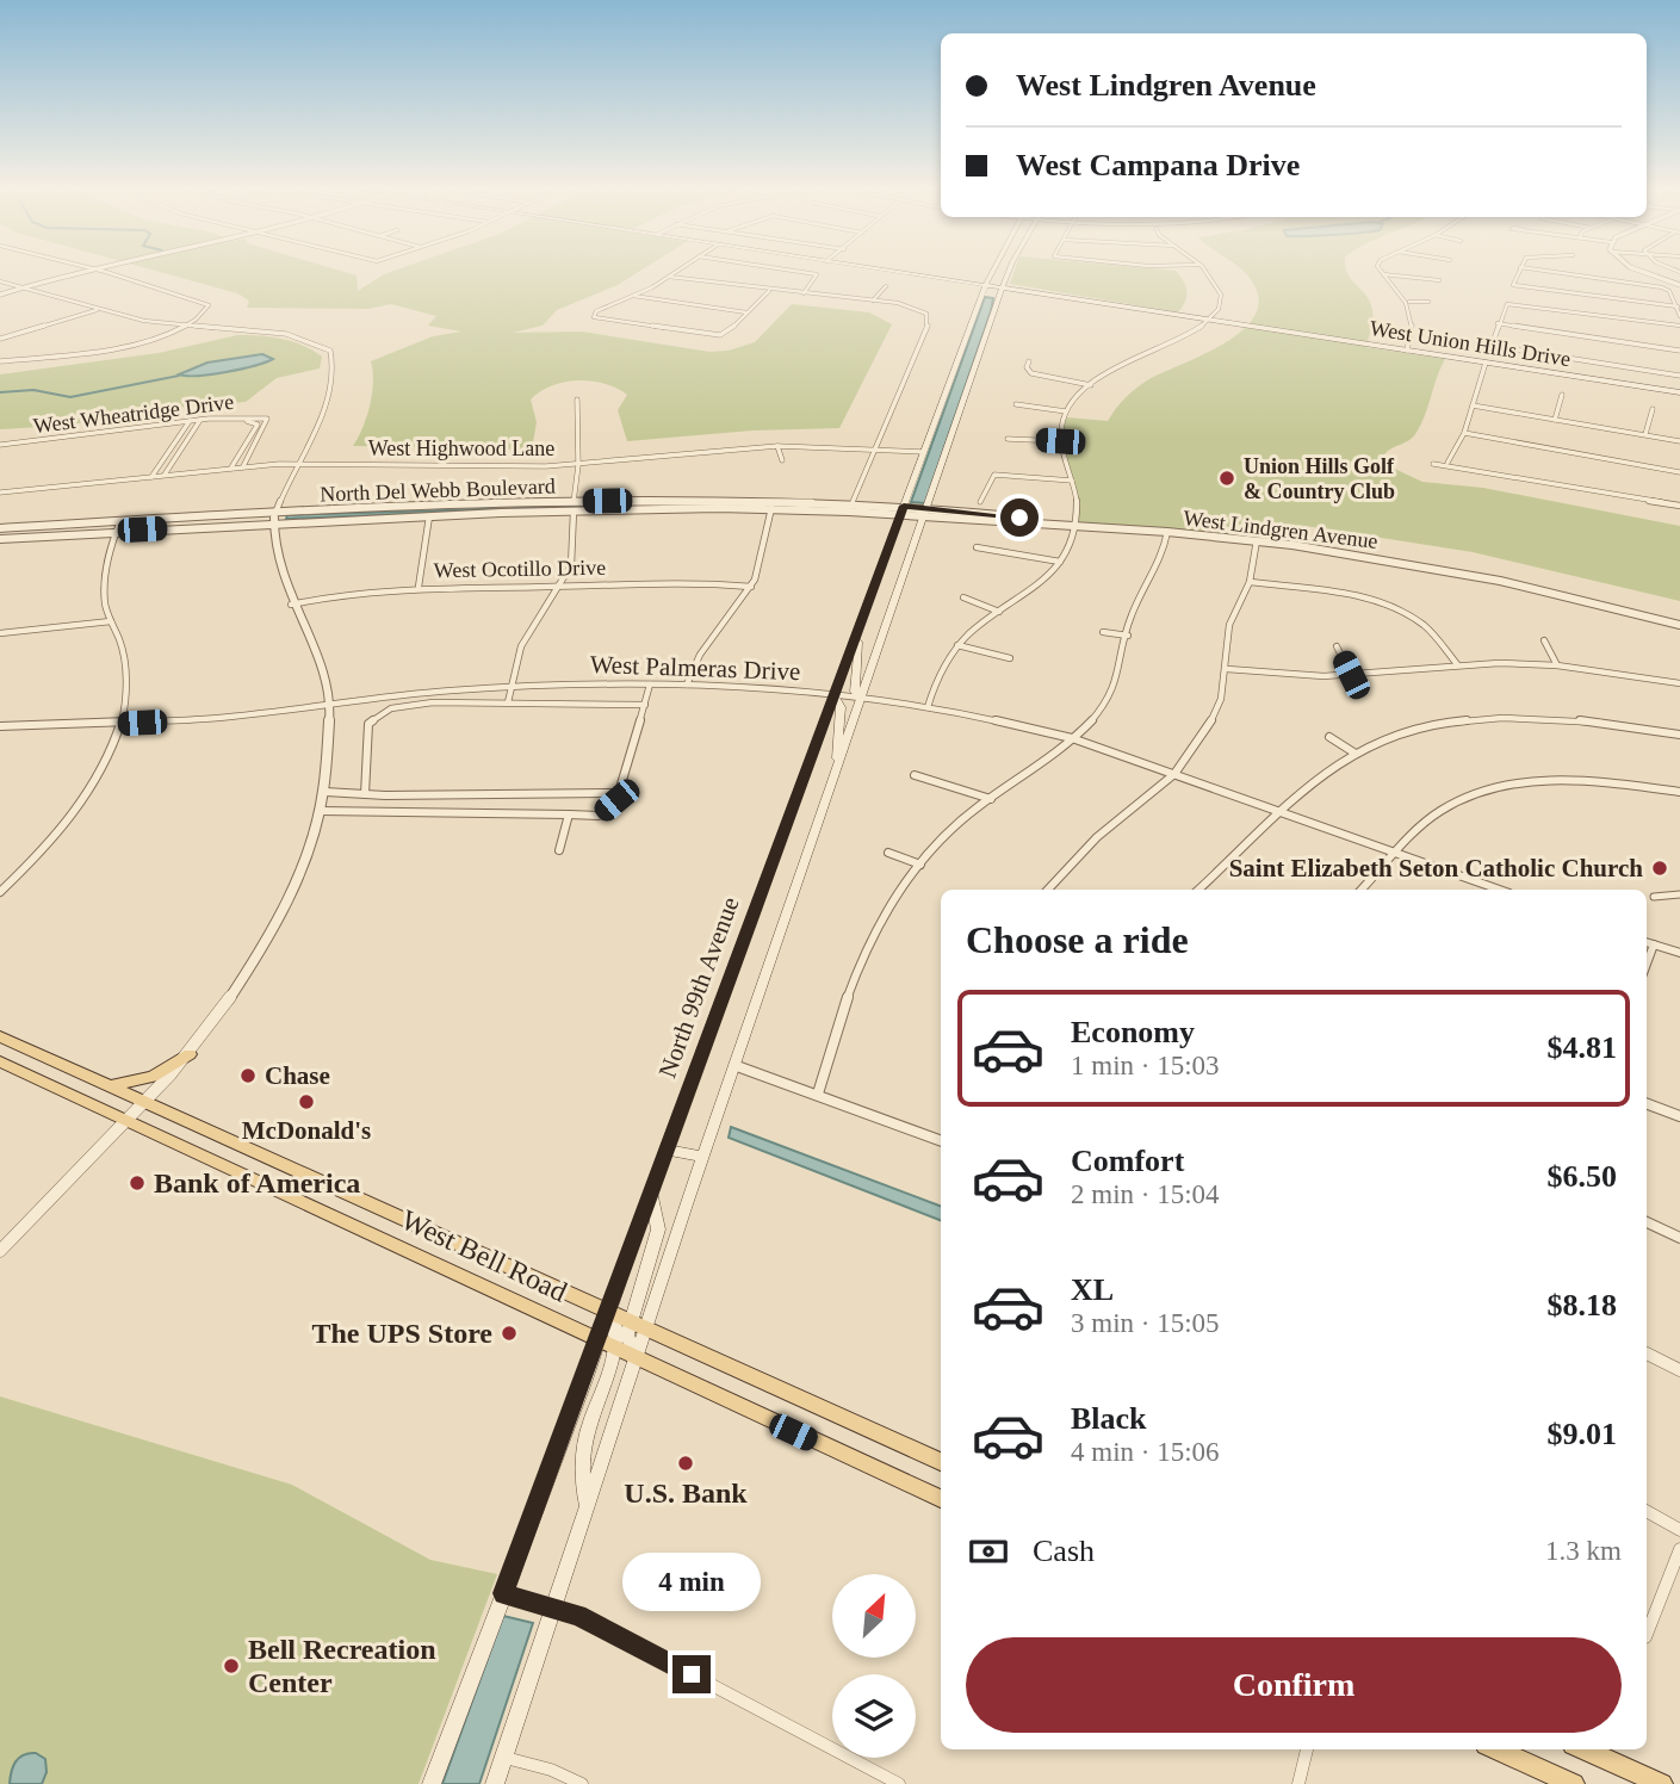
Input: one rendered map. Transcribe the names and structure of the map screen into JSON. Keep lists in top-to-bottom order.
{
  "streets": {
    "main road": ["West Union Hills Drive", "North 99th Avenue", "West Bell Road"],
    "street": [
      "West Wheatridge Drive",
      "West Highwood Lane",
      "North Del Webb Boulevard",
      "West Lindgren Avenue",
      "West Ocotillo Drive",
      "West Palmeras Drive"
    ]
  },
  "crossings": [
    ["West Union Hills Drive", "North 99th Avenue"],
    ["West Wheatridge Drive", "West Highwood Lane"],
    ["West Highwood Lane", "North 99th Avenue"],
    ["North Del Webb Boulevard", "West Lindgren Avenue"],
    ["North Del Webb Boulevard", "North 99th Avenue"],
    ["West Palmeras Drive", "North 99th Avenue"],
    ["North 99th Avenue", "West Bell Road"]
  ],
  "places": [
    "Union Hills Golf & Country Club",
    "Saint Elizabeth Seton Catholic Church",
    "Chase",
    "McDonald's",
    "Bank of America",
    "The UPS Store",
    "U.S. Bank",
    "Bell Recreation Center"
  ],
  "north": "top right",
  "page": {
    "banner": ["West Lindgren Avenue", "West Campana Drive"],
    "heading": "Choose a ride",
    "list": [
      {
        "name": "Economy",
        "note": "1 min · 15:03",
        "value": "$4.81"
      },
      {
        "name": "Comfort",
        "note": "2 min · 15:04",
        "value": "$6.50"
      },
      {
        "name": "XL",
        "note": "3 min · 15:05",
        "value": "$8.18"
      },
      {
        "name": "Black",
        "note": "4 min · 15:06",
        "value": "$9.01"
      }
    ],
    "pay": ["Cash", "1.3 km"],
    "bubble": "4 min",
    "buttons": "Confirm"
  }
}
